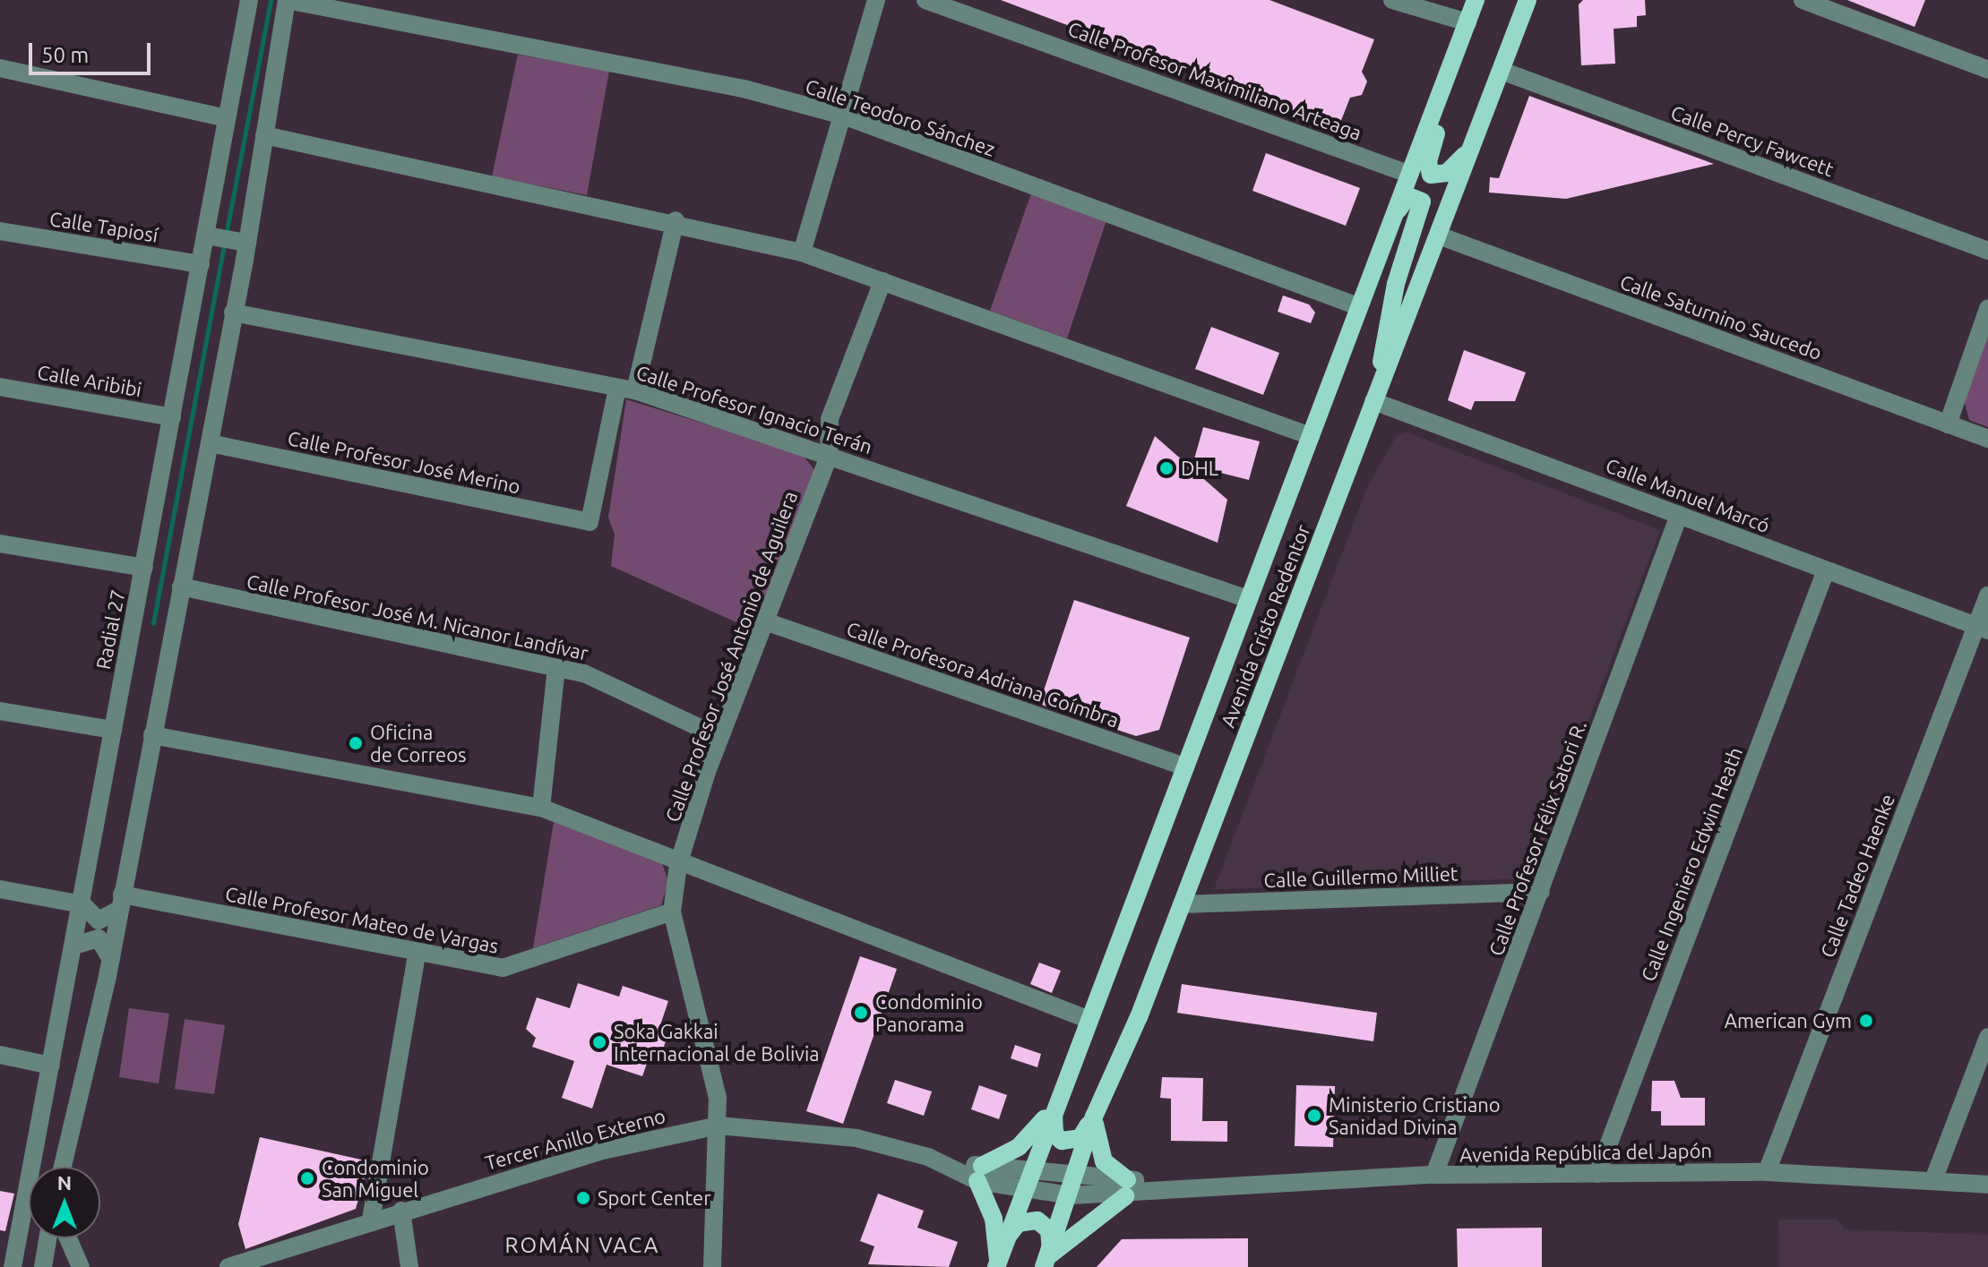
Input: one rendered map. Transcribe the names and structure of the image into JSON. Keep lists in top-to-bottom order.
{
  "streets": {
    "main road": ["Avenida Cristo Redentor"],
    "street": [
      "Calle Profesor Maximiliano Arteaga",
      "Calle Teodoro Sánchez",
      "Calle Percy Fawcett",
      "Calle Tapiosí",
      "Calle Saturnino Saucedo",
      "Calle Aribibi",
      "Calle Profesor Ignacio Terán",
      "Calle Profesor José Merino",
      "Calle Manuel Marcó",
      "Calle Profesor José M. Nicanor Landívar",
      "Radial 27",
      "Calle Profesor José Antonio de Aguilera",
      "Calle Profesora Adriana Coímbra",
      "Calle Profesor Félix Satori R.",
      "Calle Ingeniero Edwin Heath",
      "Calle Tadeo Haenke",
      "Calle Guillermo Milliet",
      "Calle Profesor Mateo de Vargas",
      "Tercer Anillo Externo",
      "Avenida República del Japón"
    ]
  },
  "crossings": [
    ["Calle Profesor Maximiliano Arteaga", "Avenida Cristo Redentor"],
    ["Calle Teodoro Sánchez", "Avenida Cristo Redentor"],
    ["Calle Percy Fawcett", "Avenida Cristo Redentor"],
    ["Calle Tapiosí", "Radial 27"],
    ["Calle Saturnino Saucedo", "Avenida Cristo Redentor"],
    ["Calle Aribibi", "Radial 27"],
    ["Calle Profesor Ignacio Terán", "Calle Profesor José Merino"],
    ["Calle Profesor Ignacio Terán", "Avenida Cristo Redentor"],
    ["Calle Profesor Ignacio Terán", "Calle Profesor José Antonio de Aguilera"],
    ["Calle Manuel Marcó", "Avenida Cristo Redentor"],
    ["Calle Manuel Marcó", "Calle Profesor Félix Satori R."],
    ["Calle Manuel Marcó", "Calle Ingeniero Edwin Heath"],
    ["Calle Manuel Marcó", "Calle Tadeo Haenke"],
    ["Calle Profesor José M. Nicanor Landívar", "Calle Profesor José Antonio de Aguilera"],
    ["Avenida Cristo Redentor", "Calle Profesora Adriana Coímbra"],
    ["Avenida Cristo Redentor", "Calle Guillermo Milliet"],
    ["Avenida Cristo Redentor", "Tercer Anillo Externo"],
    ["Radial 27", "Calle Profesor Mateo de Vargas"],
    ["Calle Profesor José Antonio de Aguilera", "Calle Profesora Adriana Coímbra"],
    ["Calle Profesor José Antonio de Aguilera", "Calle Profesor Mateo de Vargas"],
    ["Calle Profesor José Antonio de Aguilera", "Tercer Anillo Externo"],
    ["Calle Profesor Félix Satori R.", "Calle Guillermo Milliet"],
    ["Calle Profesor Félix Satori R.", "Avenida República del Japón"],
    ["Calle Ingeniero Edwin Heath", "Avenida República del Japón"],
    ["Calle Tadeo Haenke", "Avenida República del Japón"],
    ["Tercer Anillo Externo", "Avenida República del Japón"]
  ],
  "districts": ["ROMÁN VACA"],
  "places": [
    "DHL",
    "Oficina de Correos",
    "Condominio Panorama",
    "American Gym",
    "Soka Gakkai Internacional de Bolivia",
    "Ministerio Cristiano Sanidad Divina",
    "Condominio San Miguel",
    "Sport Center"
  ],
  "scale_bar": "50 m",
  "north": "top"
}
